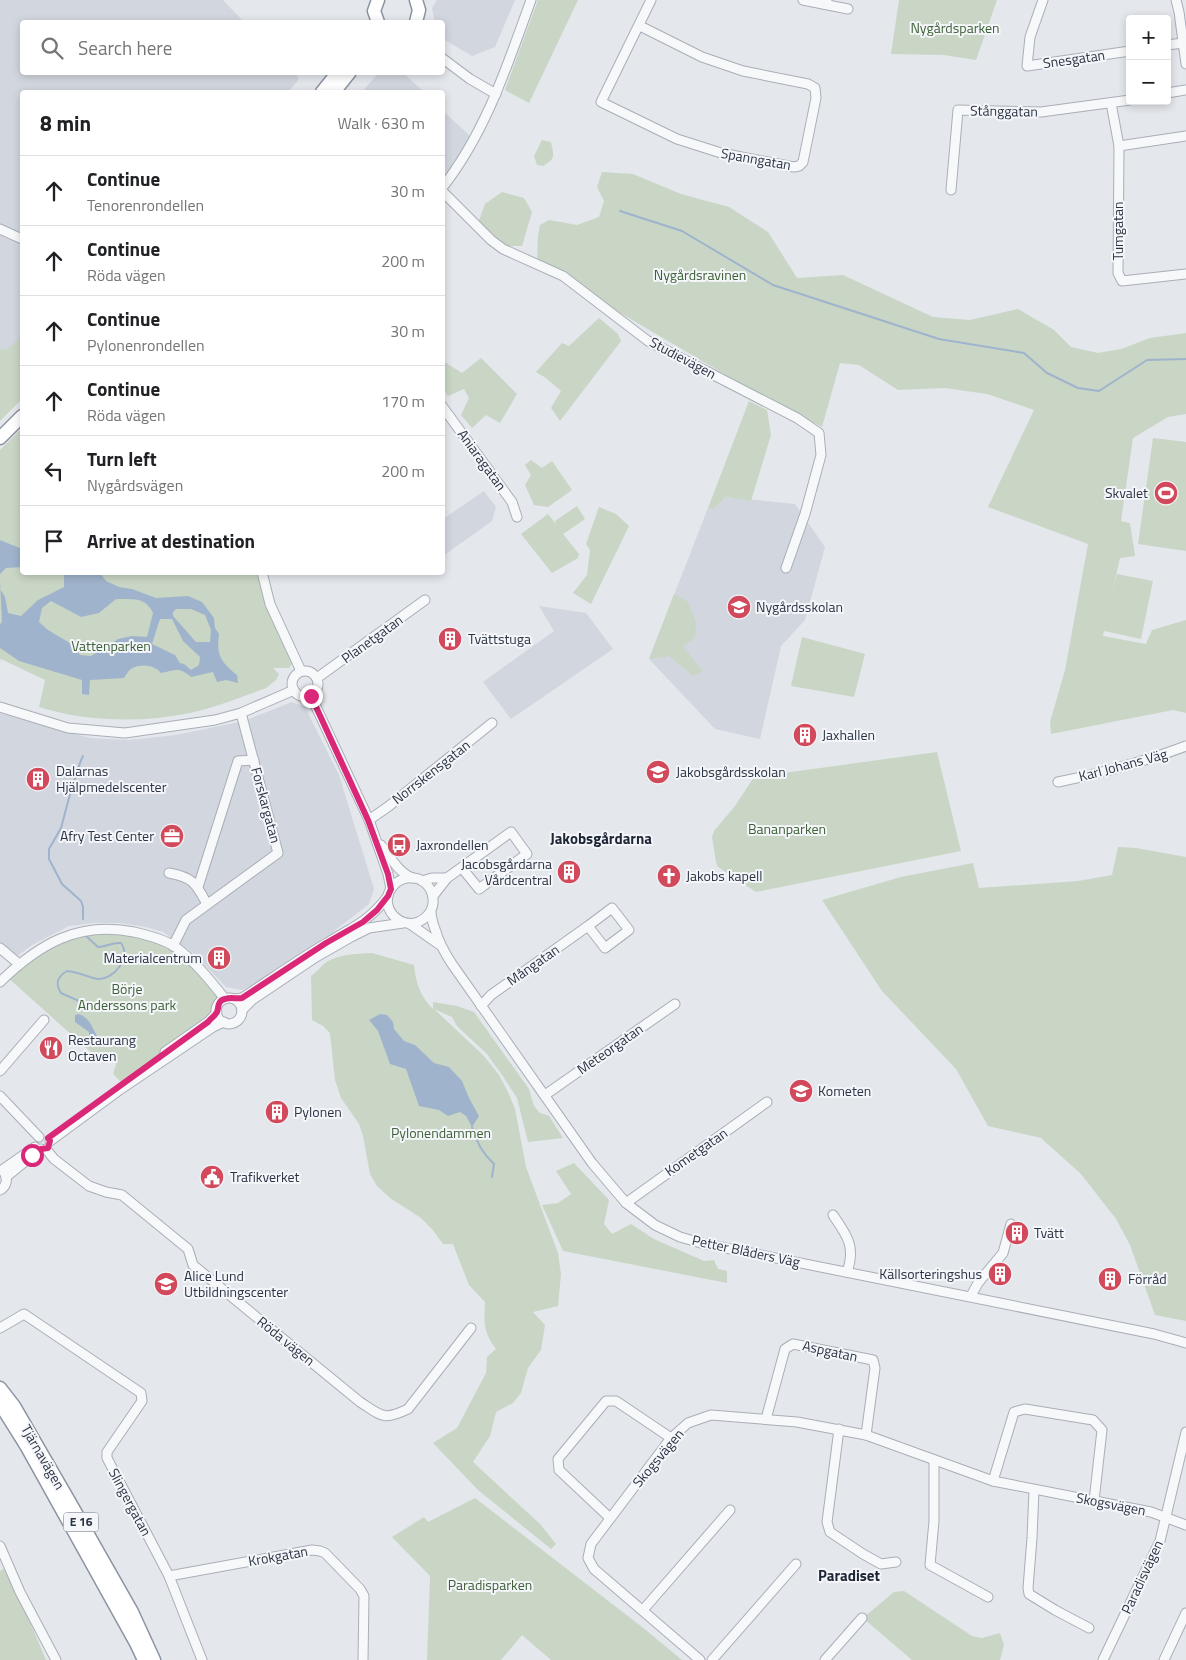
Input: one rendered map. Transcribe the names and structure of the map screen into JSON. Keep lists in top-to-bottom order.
{
  "streets": {
    "highway": ["Tjärnavägen", "E 16"],
    "street": [
      "Snesgatan",
      "Stånggatan",
      "Spanngatan",
      "Tumgatan",
      "Studievägen",
      "Aniaragatan",
      "Planetgatan",
      "Karl Johans Väg",
      "Norrskensgatan",
      "Forskargatan",
      "Mångatan",
      "Meteorgatan",
      "Kometgatan",
      "Petter Blåders Väg",
      "Röda vägen",
      "Aspgatan",
      "Skogsvägen",
      "Slingergatan",
      "Krokgatan",
      "Paradisvägen"
    ]
  },
  "crossings": [
    ["Stånggatan", "Tumgatan"],
    ["Mångatan", "Petter Blåders Väg"],
    ["Meteorgatan", "Petter Blåders Väg"],
    ["Kometgatan", "Petter Blåders Väg"],
    ["Aspgatan", "Skogsvägen"],
    ["Skogsvägen", "Paradisvägen"],
    ["Slingergatan", "Krokgatan"]
  ],
  "districts": ["Jakobsgårdarna", "Paradiset"],
  "parks": [
    "Nygårdsparken",
    "Nygårdsravinen",
    "Vattenparken",
    "Bananparken",
    "Börje Anderssons park",
    "Pylonendammen",
    "Paradisparken"
  ],
  "places": {
    "sports": ["Skvalet"],
    "school or university": [
      "Nygårdsskolan",
      "Jakobsgårdsskolan",
      "Kometen",
      "Alice Lund Utbildningscenter"
    ],
    "building": [
      "Tvättstuga",
      "Jaxhallen",
      "Dalarnas Hjälpmedelscenter",
      "Jacobsgårdarna Vårdcentral",
      "Materialcentrum",
      "Pylonen",
      "Tvätt",
      "Källsorteringshus",
      "Förråd"
    ],
    "office": ["Afry Test Center"],
    "bus stop": ["Jaxrondellen"],
    "church": ["Jakobs kapell"],
    "restaurant": ["Restaurang Octaven"],
    "public building": ["Trafikverket"]
  },
  "page": {
    "map_buttons": ["+", "−"],
    "search": "Search here",
    "heading": ["8 min", "Walk · 630 m"],
    "list": [
      ["Continue", "Tenorenrondellen", "30 m"],
      ["Continue", "Röda vägen", "200 m"],
      ["Continue", "Pylonenrondellen", "30 m"],
      ["Continue", "Röda vägen", "170 m"],
      ["Turn left", "Nygårdsvägen", "200 m"],
      "Arrive at destination"
    ]
  }
}
